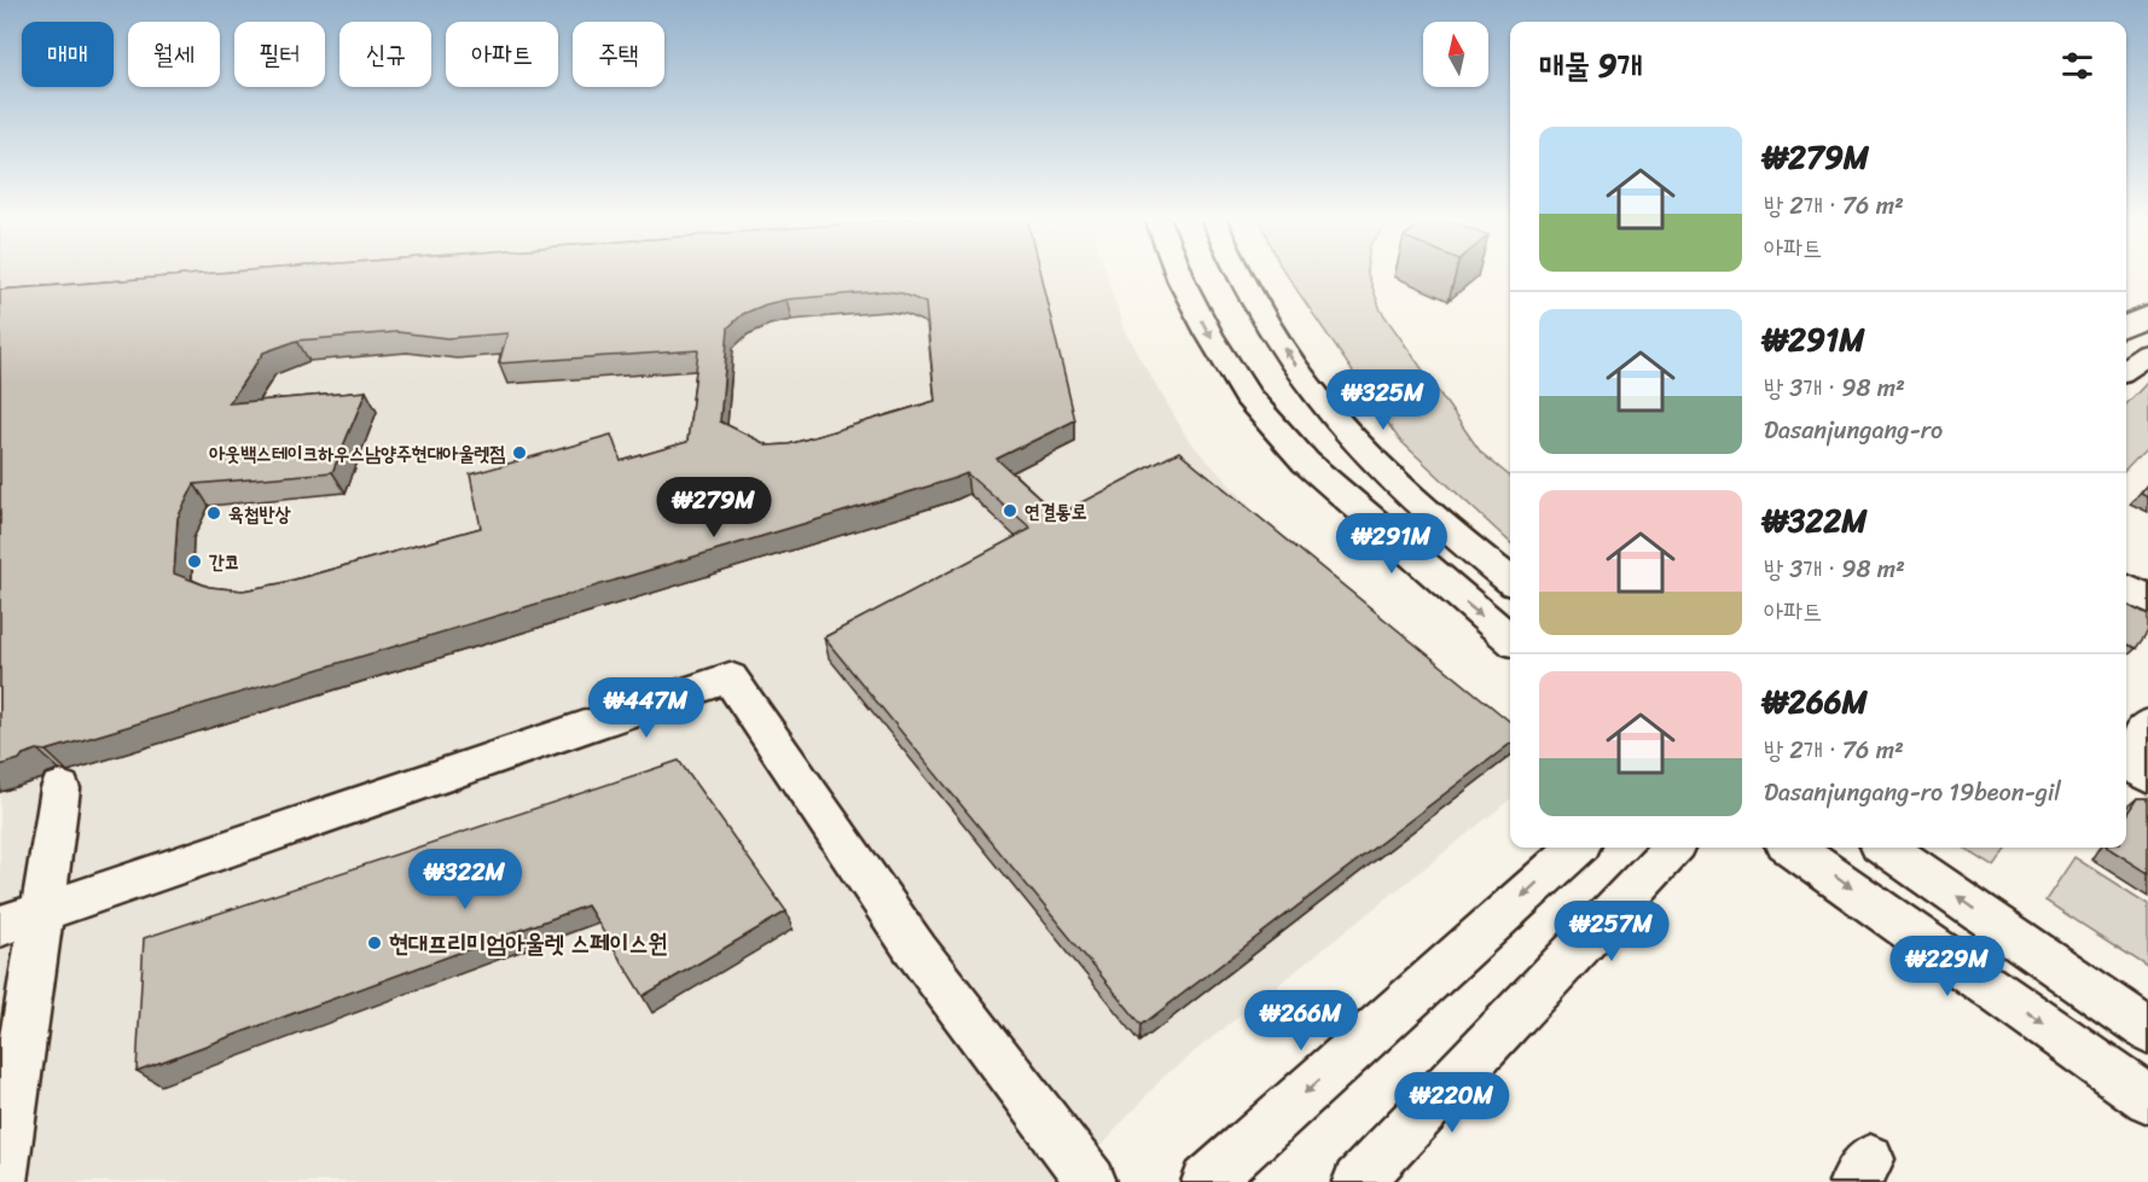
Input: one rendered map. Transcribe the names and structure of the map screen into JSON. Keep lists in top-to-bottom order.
{
  "places": [
    "아웃백스테이크하우스남양주현대아울렛점",
    "연결통로",
    "육첩반상",
    "간코",
    "현대프리미엄아울렛 스페이스원"
  ],
  "north": "top",
  "page": {
    "chip": [
      "매매",
      "월세",
      "필터",
      "신규",
      "아파트",
      "주택"
    ],
    "heading": "매물 9개",
    "list": [
      {
        "name": "₩279M",
        "note": "방 2개 · 76 m² · 아파트"
      },
      {
        "name": "₩291M",
        "note": "방 3개 · 98 m² · Dasanjungang-ro"
      },
      {
        "name": "₩322M",
        "note": "방 3개 · 98 m² · 아파트"
      },
      {
        "name": "₩266M",
        "note": "방 2개 · 76 m² · Dasanjungang-ro 19beon-gil"
      }
    ],
    "price": [
      "₩325M",
      "₩279M",
      "₩291M",
      "₩447M",
      "₩322M",
      "₩257M",
      "₩229M",
      "₩266M",
      "₩220M"
    ]
  }
}
